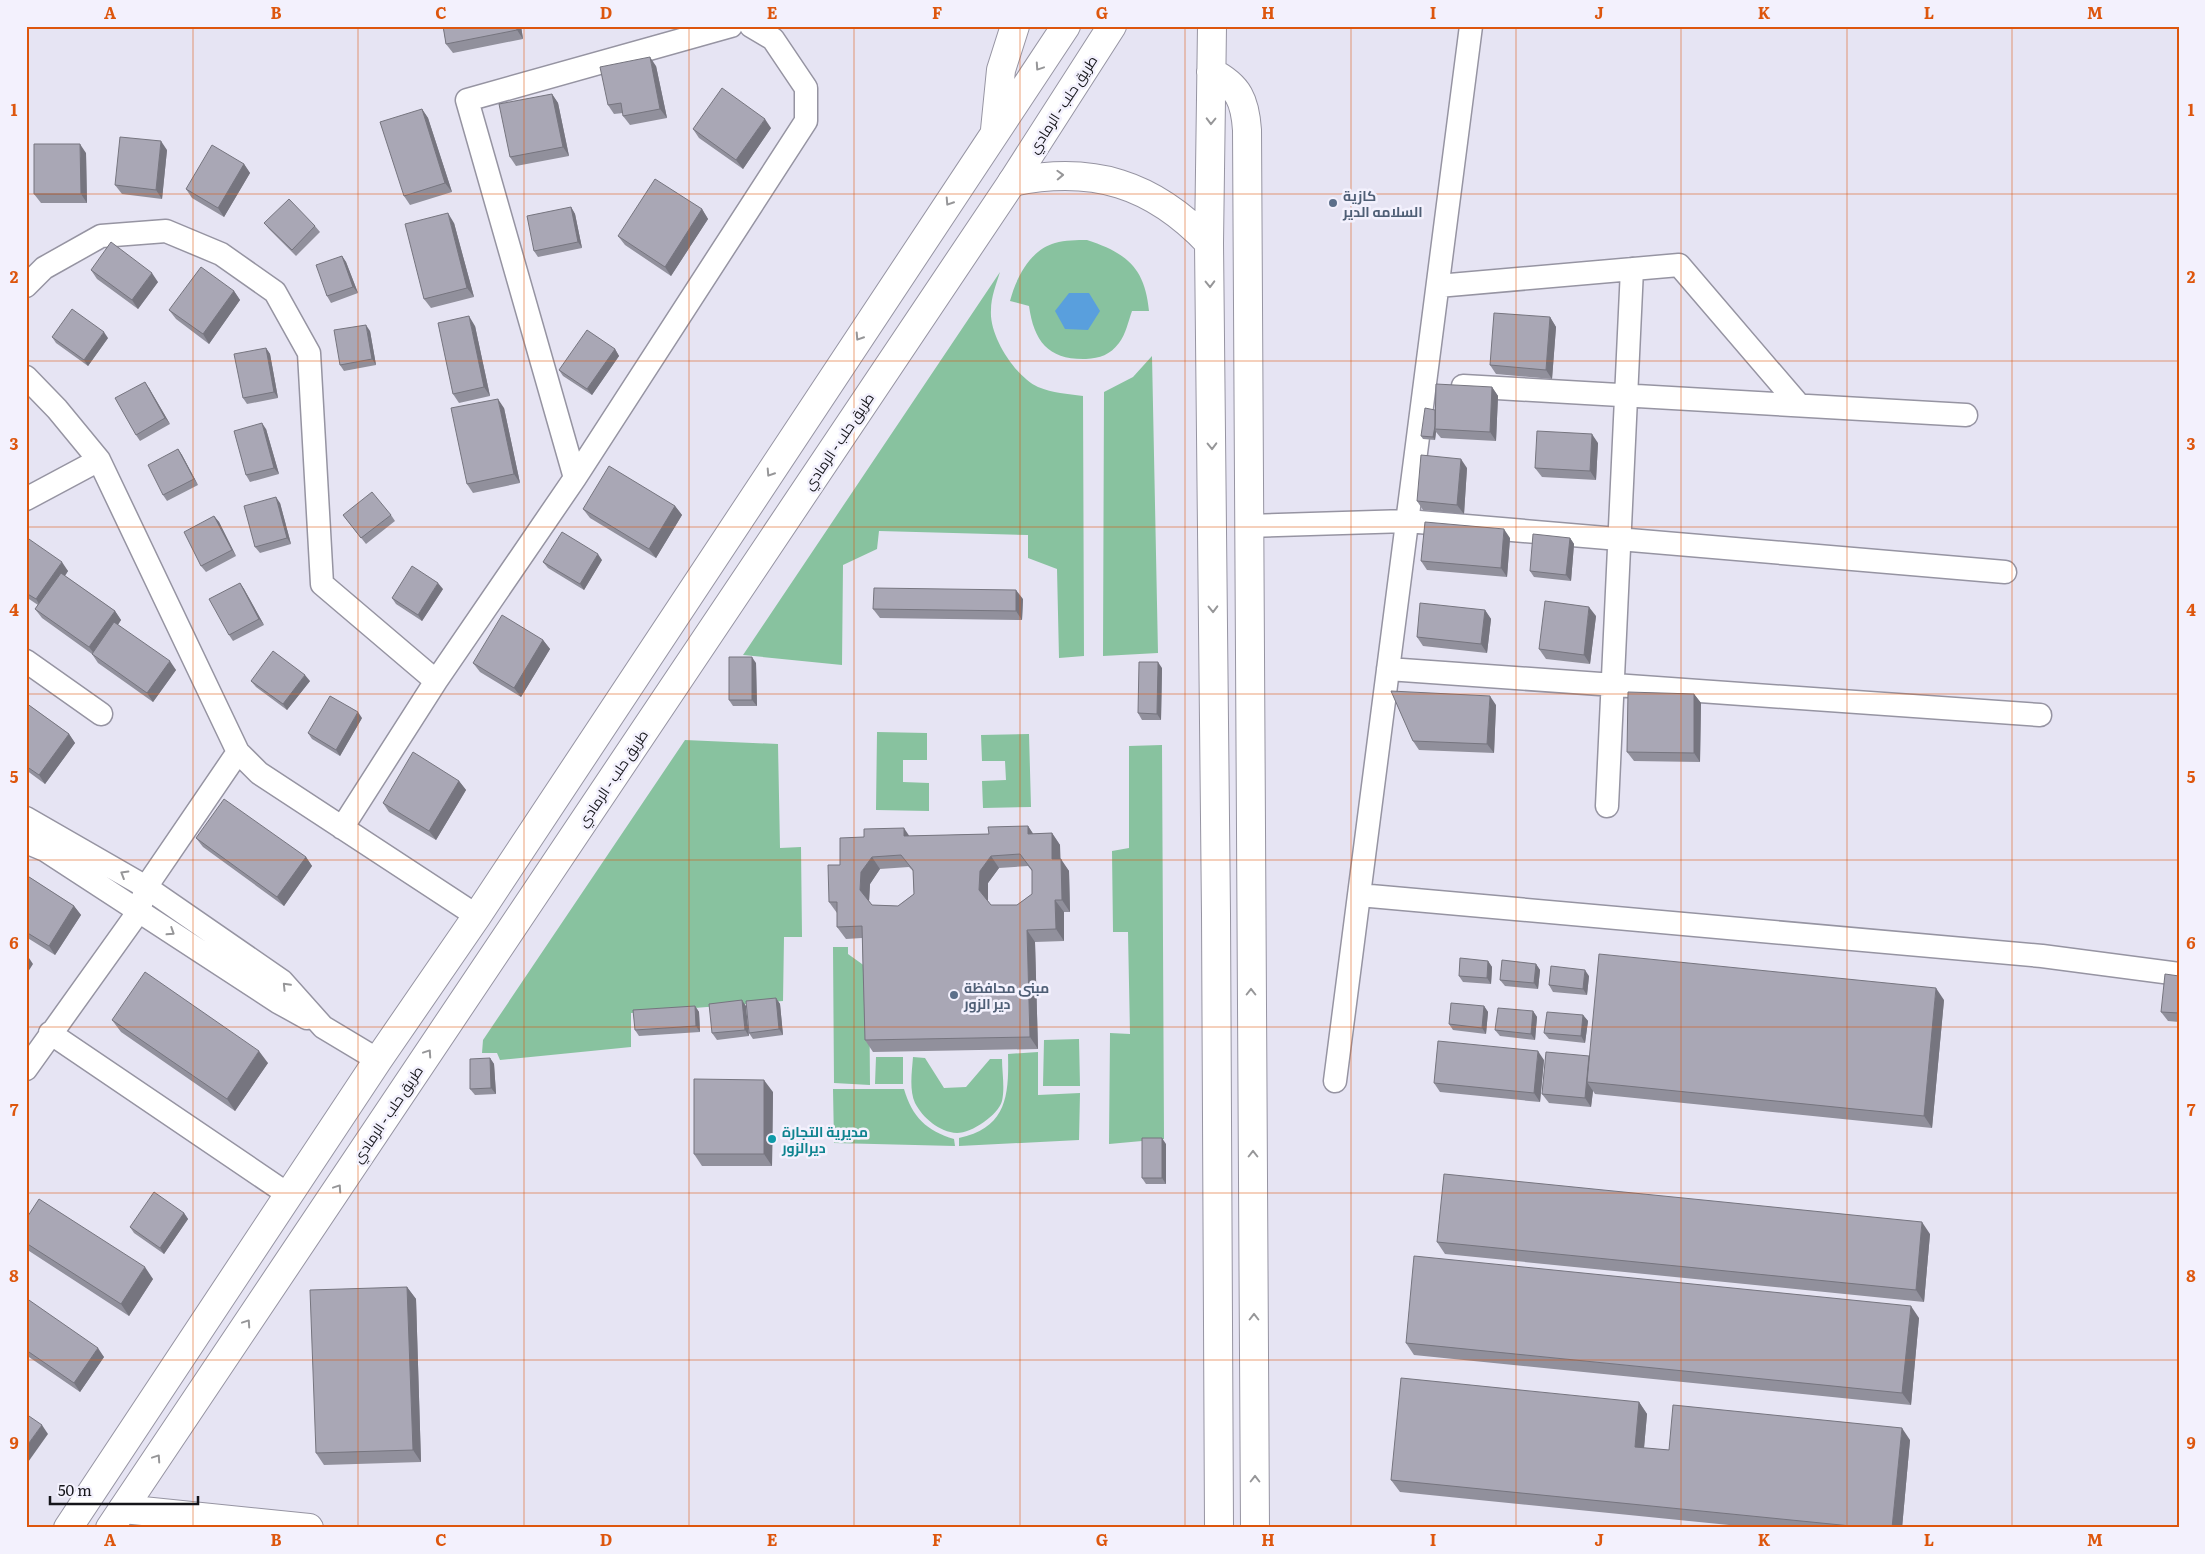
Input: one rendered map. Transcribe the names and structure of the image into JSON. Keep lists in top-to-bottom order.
{
  "streets": {
    "main road": ["طريق حلب - الرمادي"]
  },
  "places": ["كازية السلامه الدير", "مبنى محافظة دير الزور", "مديرية التجارة ديرالزور"],
  "scale_bar": "50 m",
  "grid": {
    "columns": [
      "A",
      "B",
      "C",
      "D",
      "E",
      "F",
      "G",
      "H",
      "I",
      "J",
      "K",
      "L",
      "M"
    ],
    "rows": [
      "1",
      "2",
      "3",
      "4",
      "5",
      "6",
      "7",
      "8",
      "9"
    ]
  }
}
